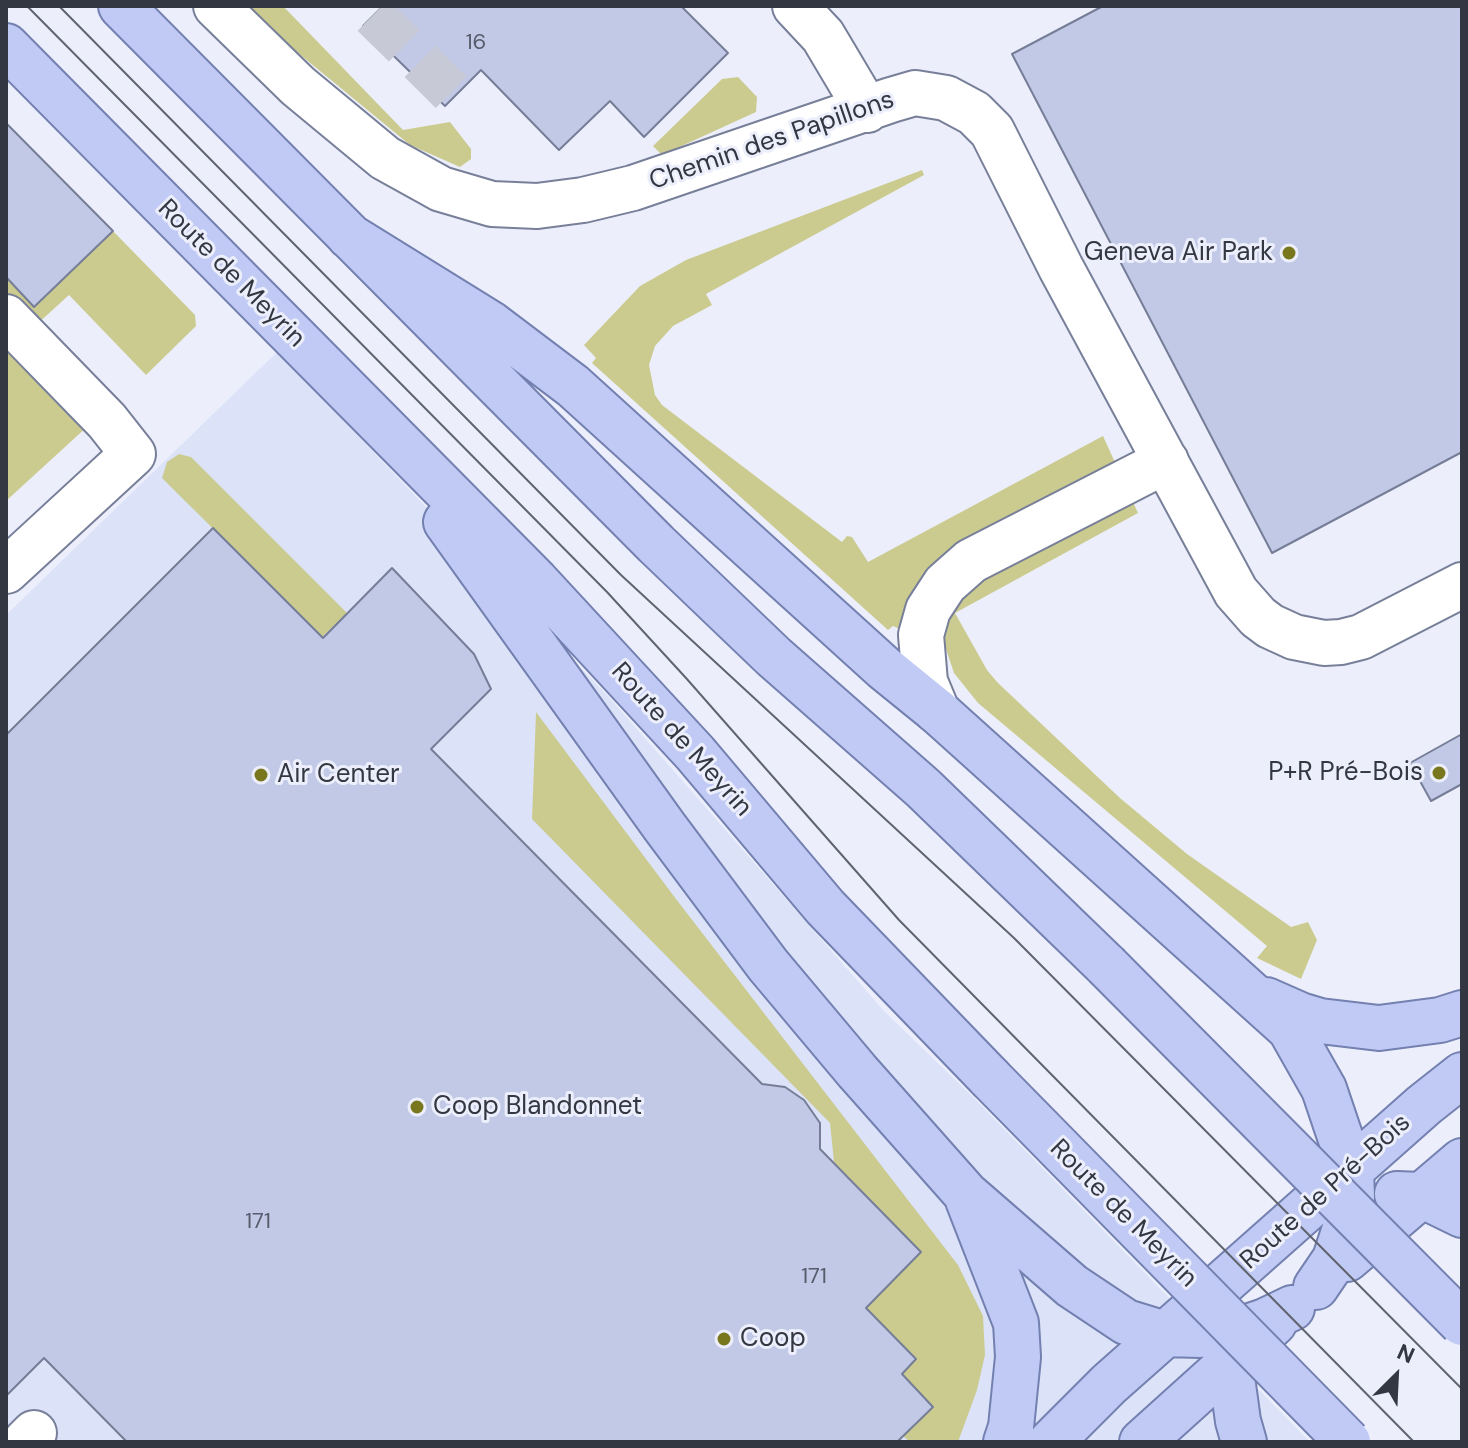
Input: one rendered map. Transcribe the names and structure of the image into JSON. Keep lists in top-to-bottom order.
{
  "streets": {
    "main road": ["Route de Meyrin", "Route de Pré-Bois"],
    "street": ["Chemin des Papillons"]
  },
  "places": [
    "Geneva Air Park",
    "P+R Pré-Bois",
    "Air Center",
    "Coop Blandonnet",
    "Coop"
  ],
  "house_numbers": ["16", "171", "171"],
  "north": "top right"
}
